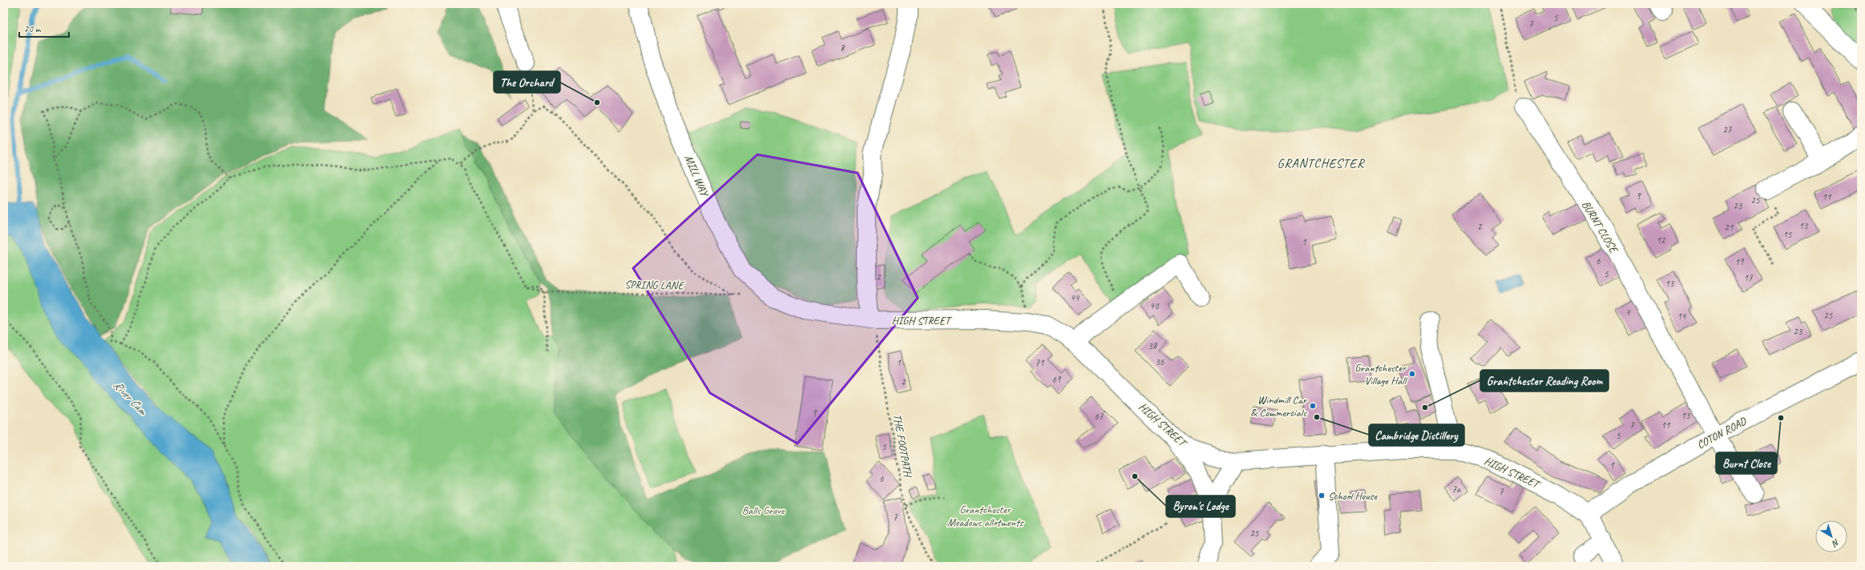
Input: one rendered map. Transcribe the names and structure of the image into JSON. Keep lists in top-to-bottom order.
{
  "streets": {
    "street": [
      "MILL WAY",
      "BURNT CLOSE",
      "HIGH STREET",
      "COTON ROAD"
    ],
    "path": ["SPRING LANE", "THE FOOTPATH"]
  },
  "crossings": [
    ["MILL WAY", "SPRING LANE"],
    ["MILL WAY", "HIGH STREET"],
    ["BURNT CLOSE", "COTON ROAD"],
    ["HIGH STREET", "COTON ROAD"],
    ["HIGH STREET", "THE FOOTPATH"]
  ],
  "districts": ["GRANTCHESTER"],
  "water": ["River Cam"],
  "parks": ["Grantchester Meadows allotments", "Balls Grove"],
  "places": [
    "The Orchard",
    "Grantchester Village Hall",
    "Windmill Car & Commercials",
    "Grantchester Reading Room",
    "Cambridge Distillery",
    "Burnt Close",
    "Byron's Lodge",
    "School House"
  ],
  "house_numbers": [
    "5",
    "7",
    "8",
    "27",
    "9",
    "11",
    "25",
    "23",
    "13",
    "2",
    "21",
    "15",
    "12",
    "1",
    "6",
    "19",
    "5",
    "2",
    "17",
    "13",
    "44",
    "40",
    "4",
    "25",
    "14",
    "23",
    "38",
    "36",
    "1",
    "71",
    "69",
    "2",
    "9",
    "13",
    "67",
    "7",
    "11",
    "5",
    "5",
    "1",
    "6",
    "7a",
    "7",
    "7",
    "25"
  ],
  "scale_bar": "20 m",
  "north": "bottom right"
}
